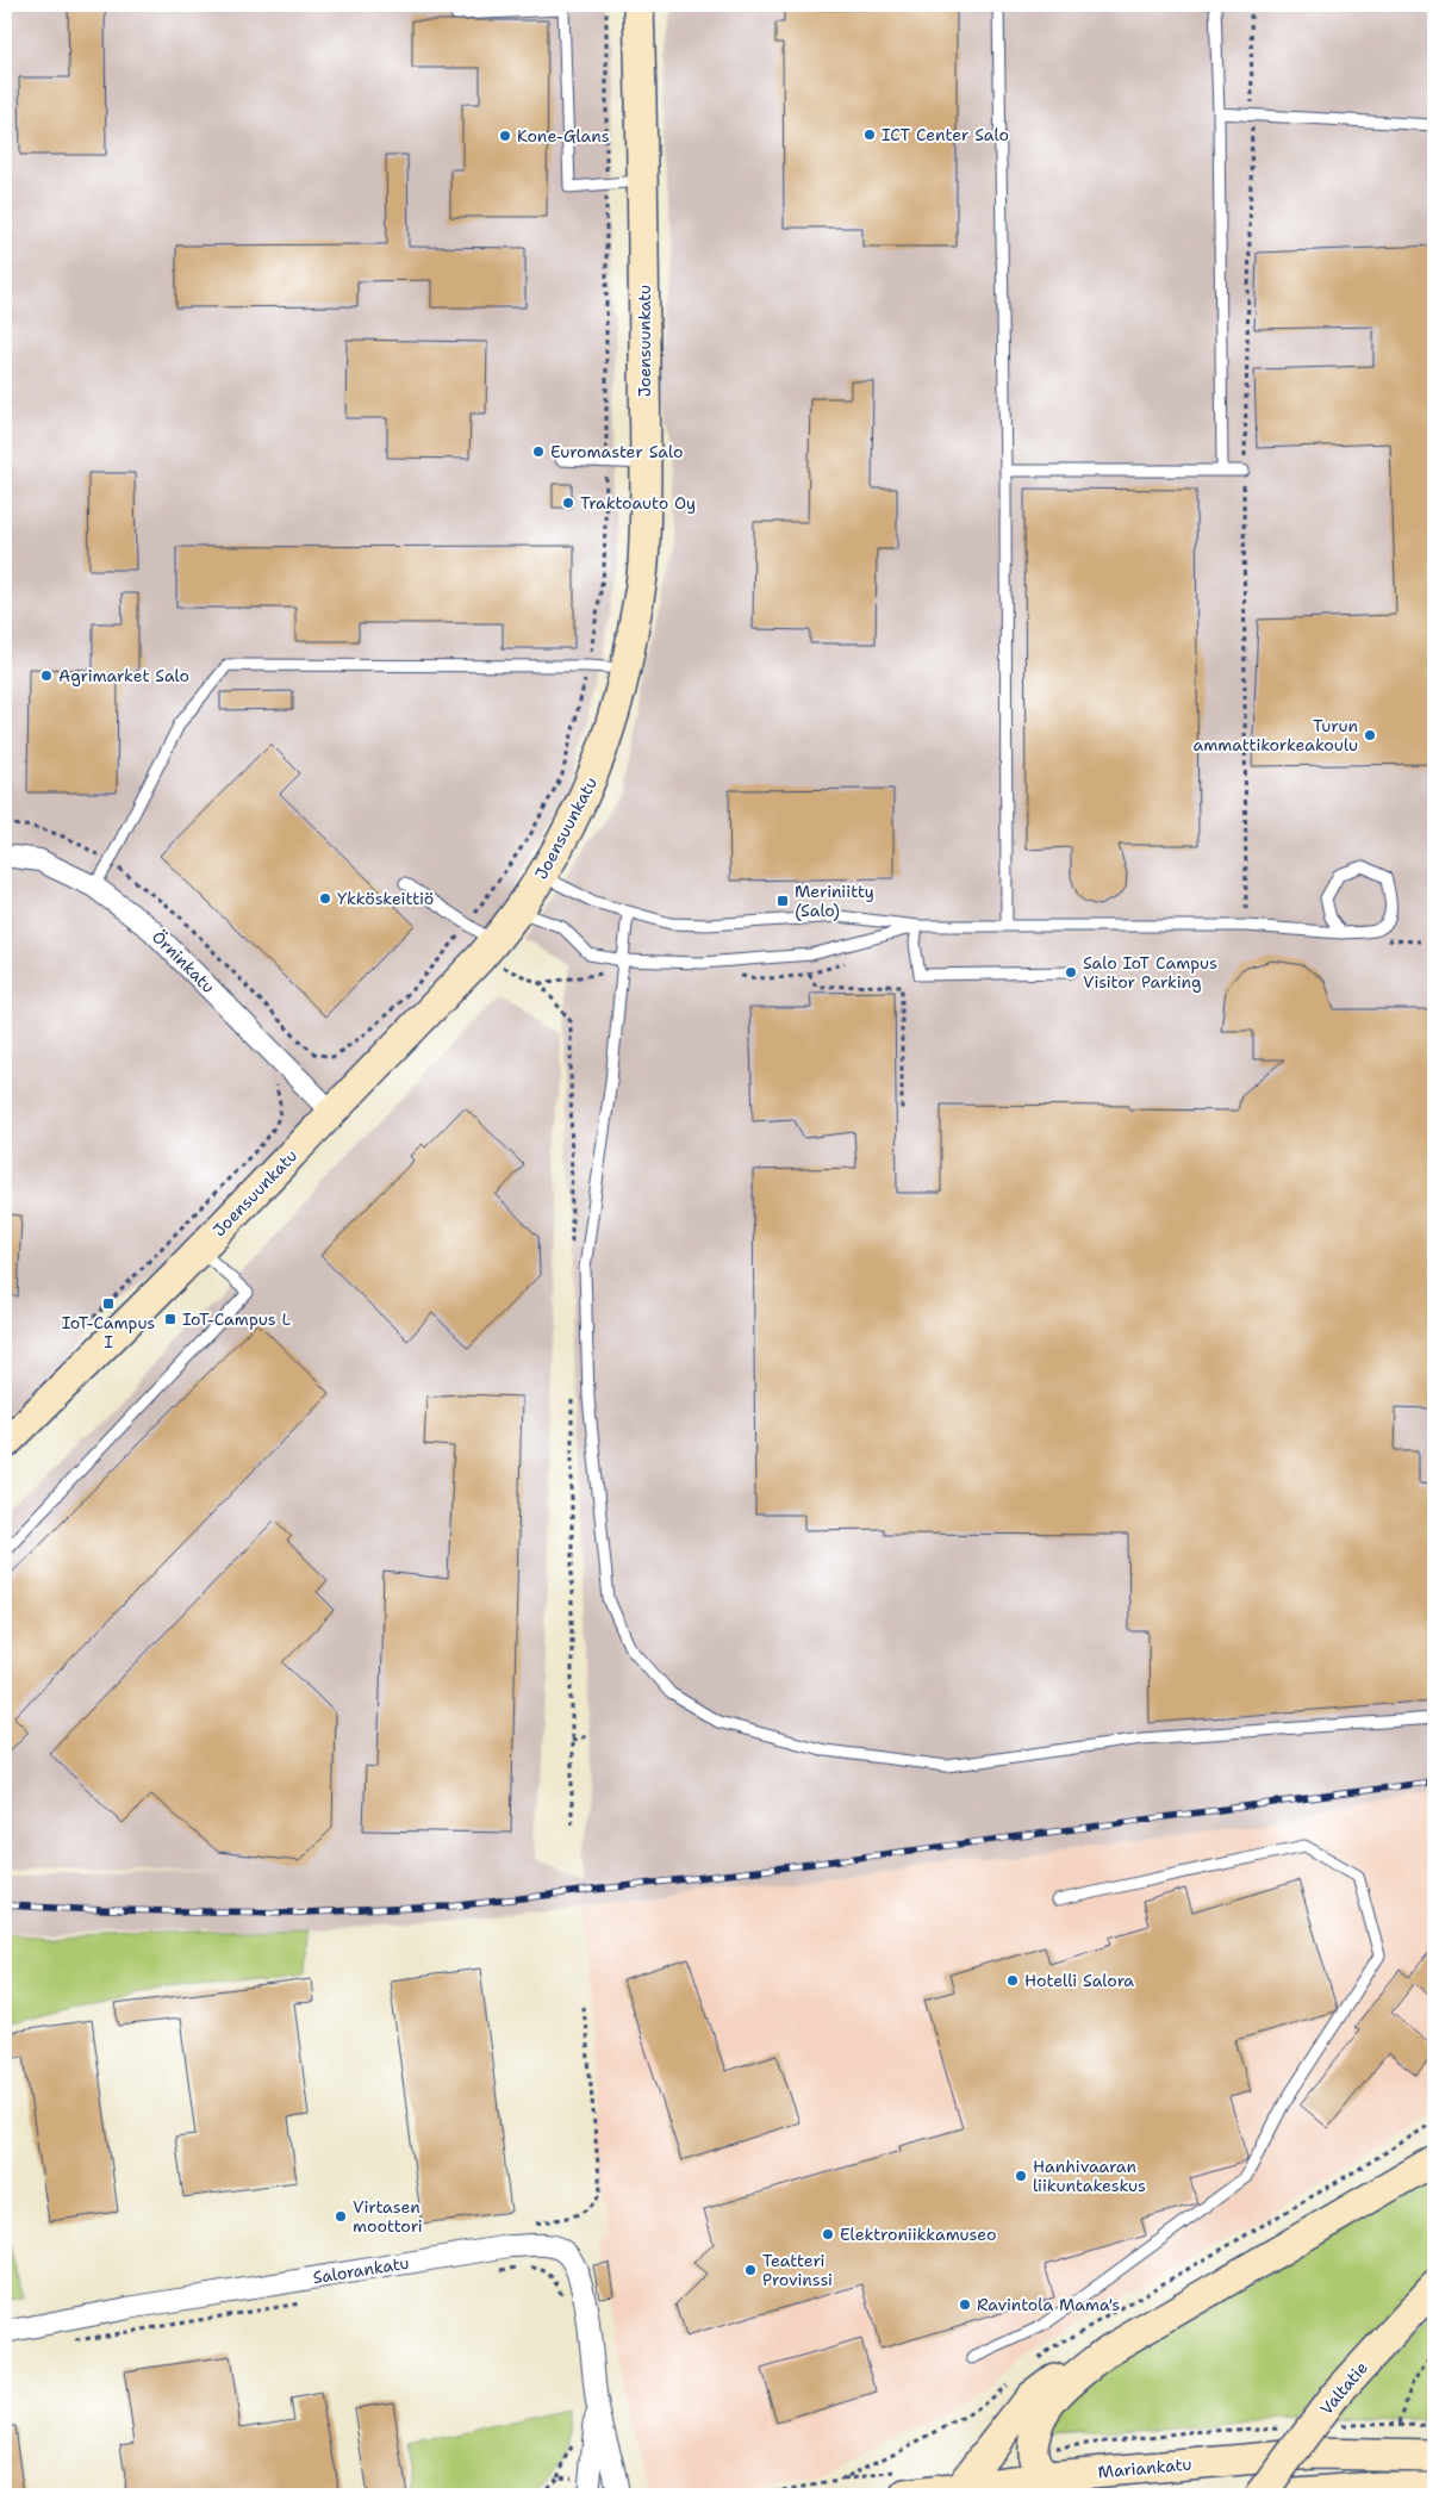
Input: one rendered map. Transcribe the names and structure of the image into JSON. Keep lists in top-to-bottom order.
{
  "streets": {
    "main road": ["Joensuunkatu", "Valtatie", "Mariankatu"],
    "street": ["Örninkatu", "Salorankatu"]
  },
  "crossings": [
    ["Joensuunkatu", "Örninkatu"]
  ],
  "places": {
    "other": [
      "ICT Center Salo",
      "Kone-Glans",
      "Euromaster Salo",
      "Traktoauto Oy",
      "Agrimarket Salo",
      "Turun ammattikorkeakoulu",
      "Ykköskeittiö",
      "Salo IoT Campus Visitor Parking",
      "Hotelli Salora",
      "Hanhivaaran liikuntakeskus",
      "Virtasen moottori",
      "Elektroniikkamuseo",
      "Teatteri Provinssi",
      "Ravintola Mama's"
    ],
    "transit": ["Meriniitty (Salo)", "IoT-Campus I", "IoT-Campus L"]
  }
}
